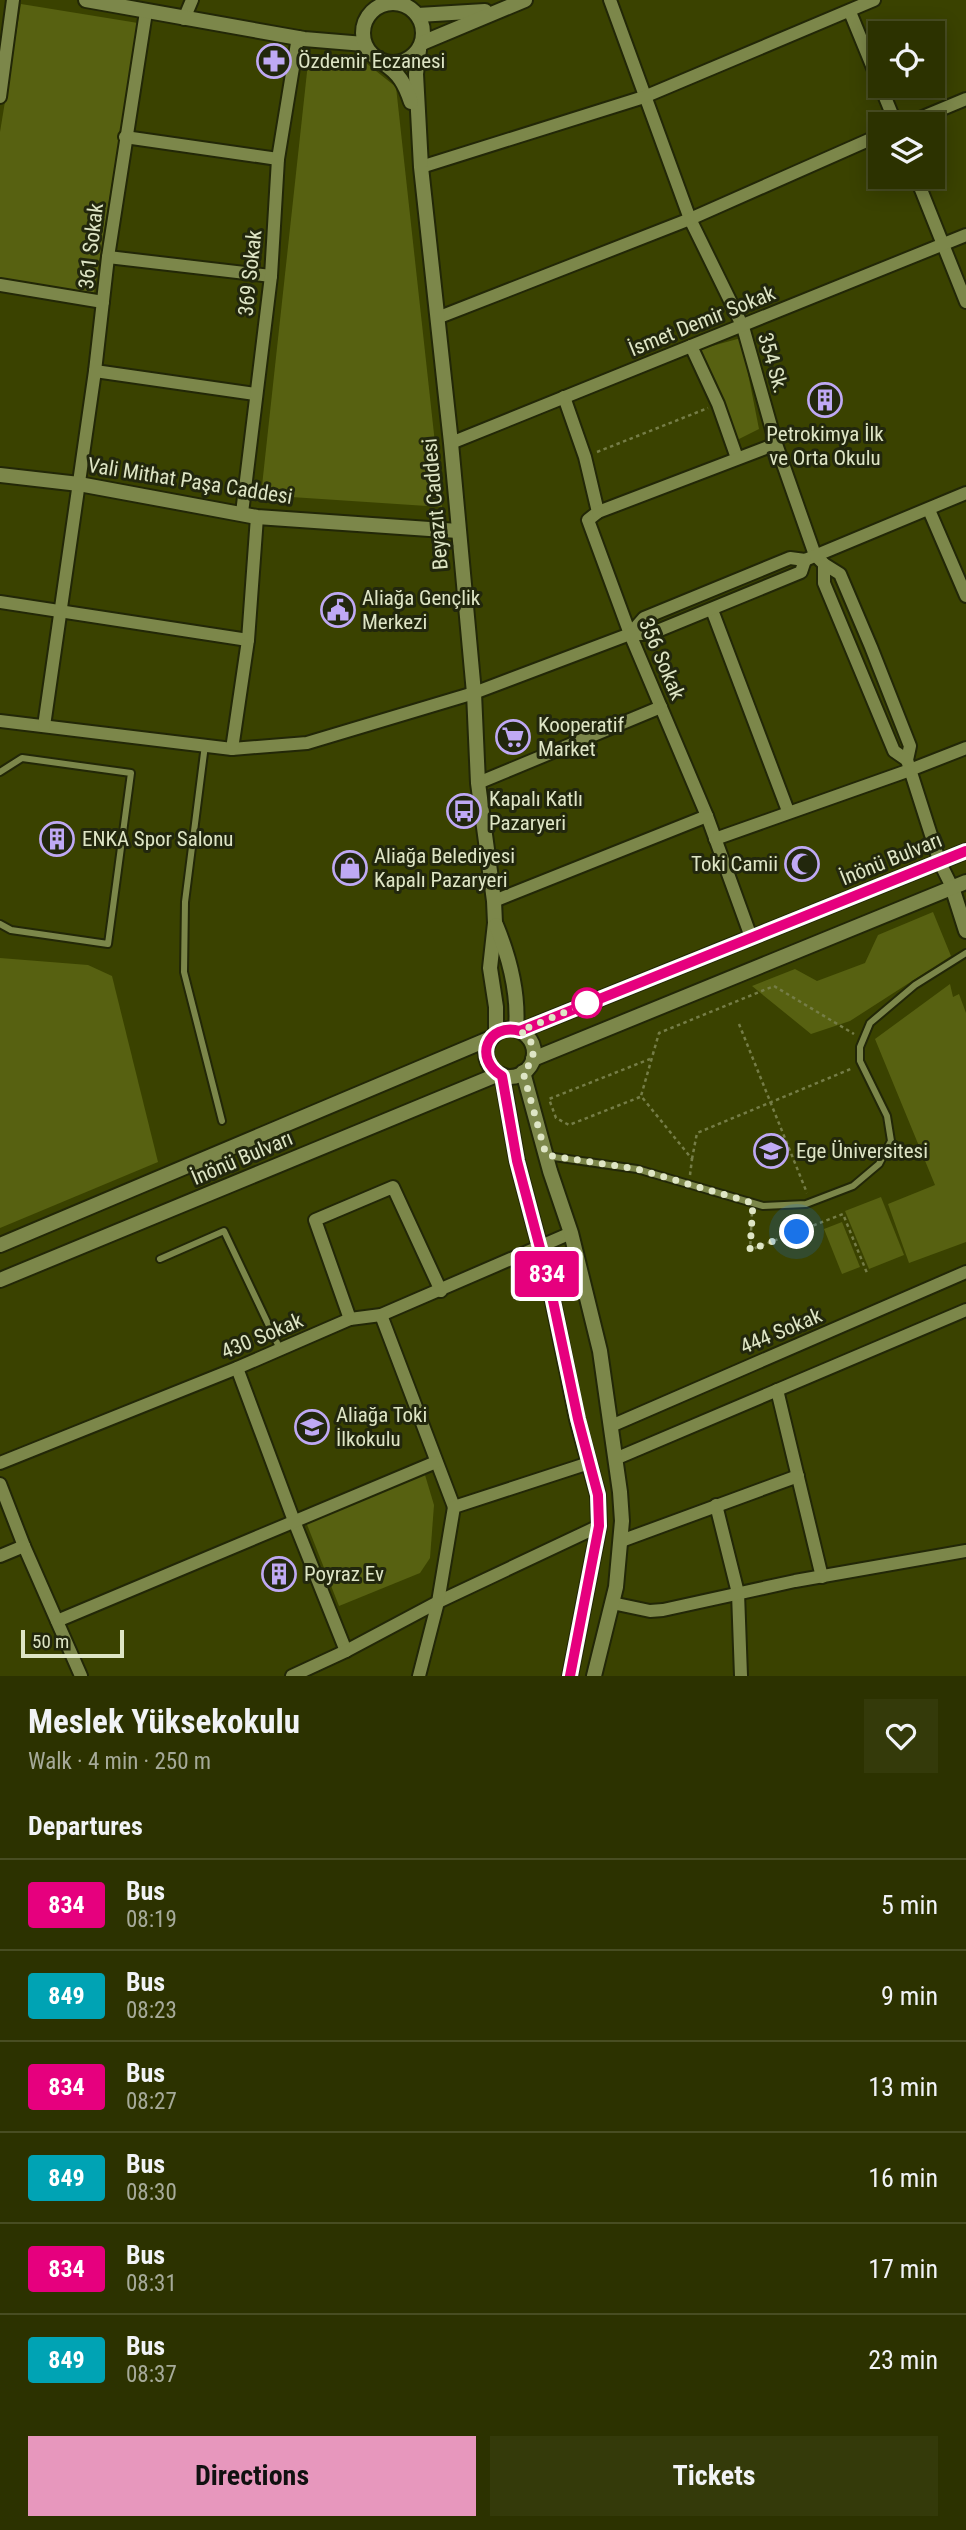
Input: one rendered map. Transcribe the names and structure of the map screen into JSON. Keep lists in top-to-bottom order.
{
  "streets": {
    "street": [
      "361 Sokak",
      "369 Sokak",
      "İsmet Demir Sokak",
      "354 Sk.",
      "Vali Mithat Paşa Caddesi",
      "Beyazıt Caddesi",
      "356 Sokak",
      "İnönü Bulvarı",
      "444 Sokak",
      "430 Sokak"
    ]
  },
  "crossings": [
    ["361 Sokak", "Vali Mithat Paşa Caddesi"],
    ["369 Sokak", "Vali Mithat Paşa Caddesi"],
    ["İsmet Demir Sokak", "354 Sk."],
    ["İsmet Demir Sokak", "Beyazıt Caddesi"],
    ["İsmet Demir Sokak", "356 Sokak"],
    ["354 Sk.", "İnönü Bulvarı"],
    ["Vali Mithat Paşa Caddesi", "Beyazıt Caddesi"],
    ["Beyazıt Caddesi", "İnönü Bulvarı"],
    ["356 Sokak", "İnönü Bulvarı"]
  ],
  "places": {
    "pharmacy": ["Özdemir Eczanesi"],
    "building": ["Petrokimya İlk ve Orta Okulu", "ENKA Spor Salonu", "Poyraz Ev"],
    "public building": ["Aliağa Gençlik Merkezi"],
    "supermarket": ["Kooperatif Market"],
    "bus stop": ["Kapalı Katlı Pazaryeri"],
    "mosque": ["Toki Camii"],
    "shop": ["Aliağa Belediyesi Kapalı Pazaryeri"],
    "school or university": ["Ege Üniversitesi", "Aliağa Toki İlkokulu"]
  },
  "lines": ["bus line 834"],
  "scale_bar": "50 m",
  "page": {
    "on_map": "834",
    "scale": "50 m",
    "heading": [
      ["Meslek Yüksekokulu", "Walk · 4 min · 250 m"],
      "Departures"
    ],
    "list": [
      {
        "mark": "834",
        "name": "Bus",
        "note": "08:19",
        "value": "5 min"
      },
      {
        "mark": "849",
        "name": "Bus",
        "note": "08:23",
        "value": "9 min"
      },
      {
        "mark": "834",
        "name": "Bus",
        "note": "08:27",
        "value": "13 min"
      },
      {
        "mark": "849",
        "name": "Bus",
        "note": "08:30",
        "value": "16 min"
      },
      {
        "mark": "834",
        "name": "Bus",
        "note": "08:31",
        "value": "17 min"
      },
      {
        "mark": "849",
        "name": "Bus",
        "note": "08:37",
        "value": "23 min"
      }
    ],
    "buttons": ["Directions", "Tickets"]
  }
}
